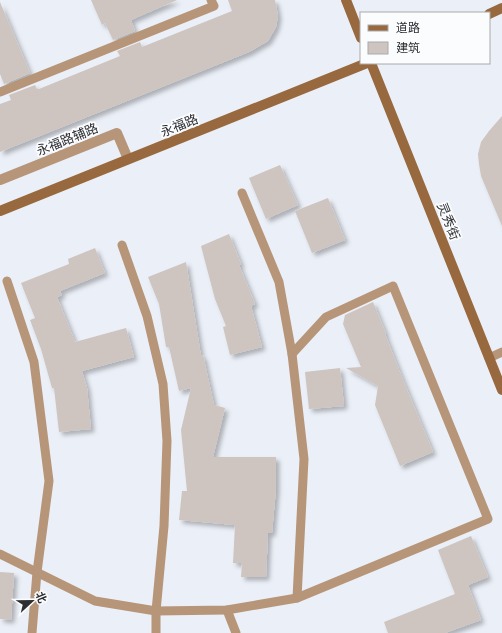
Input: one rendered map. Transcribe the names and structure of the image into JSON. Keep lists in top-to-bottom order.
{
  "streets": {
    "street": ["永福路", "永福路辅路", "灵秀街"]
  },
  "crossings": [
    ["永福路", "永福路辅路"]
  ],
  "legend": ["道路", "建筑"],
  "north": "right"
}
